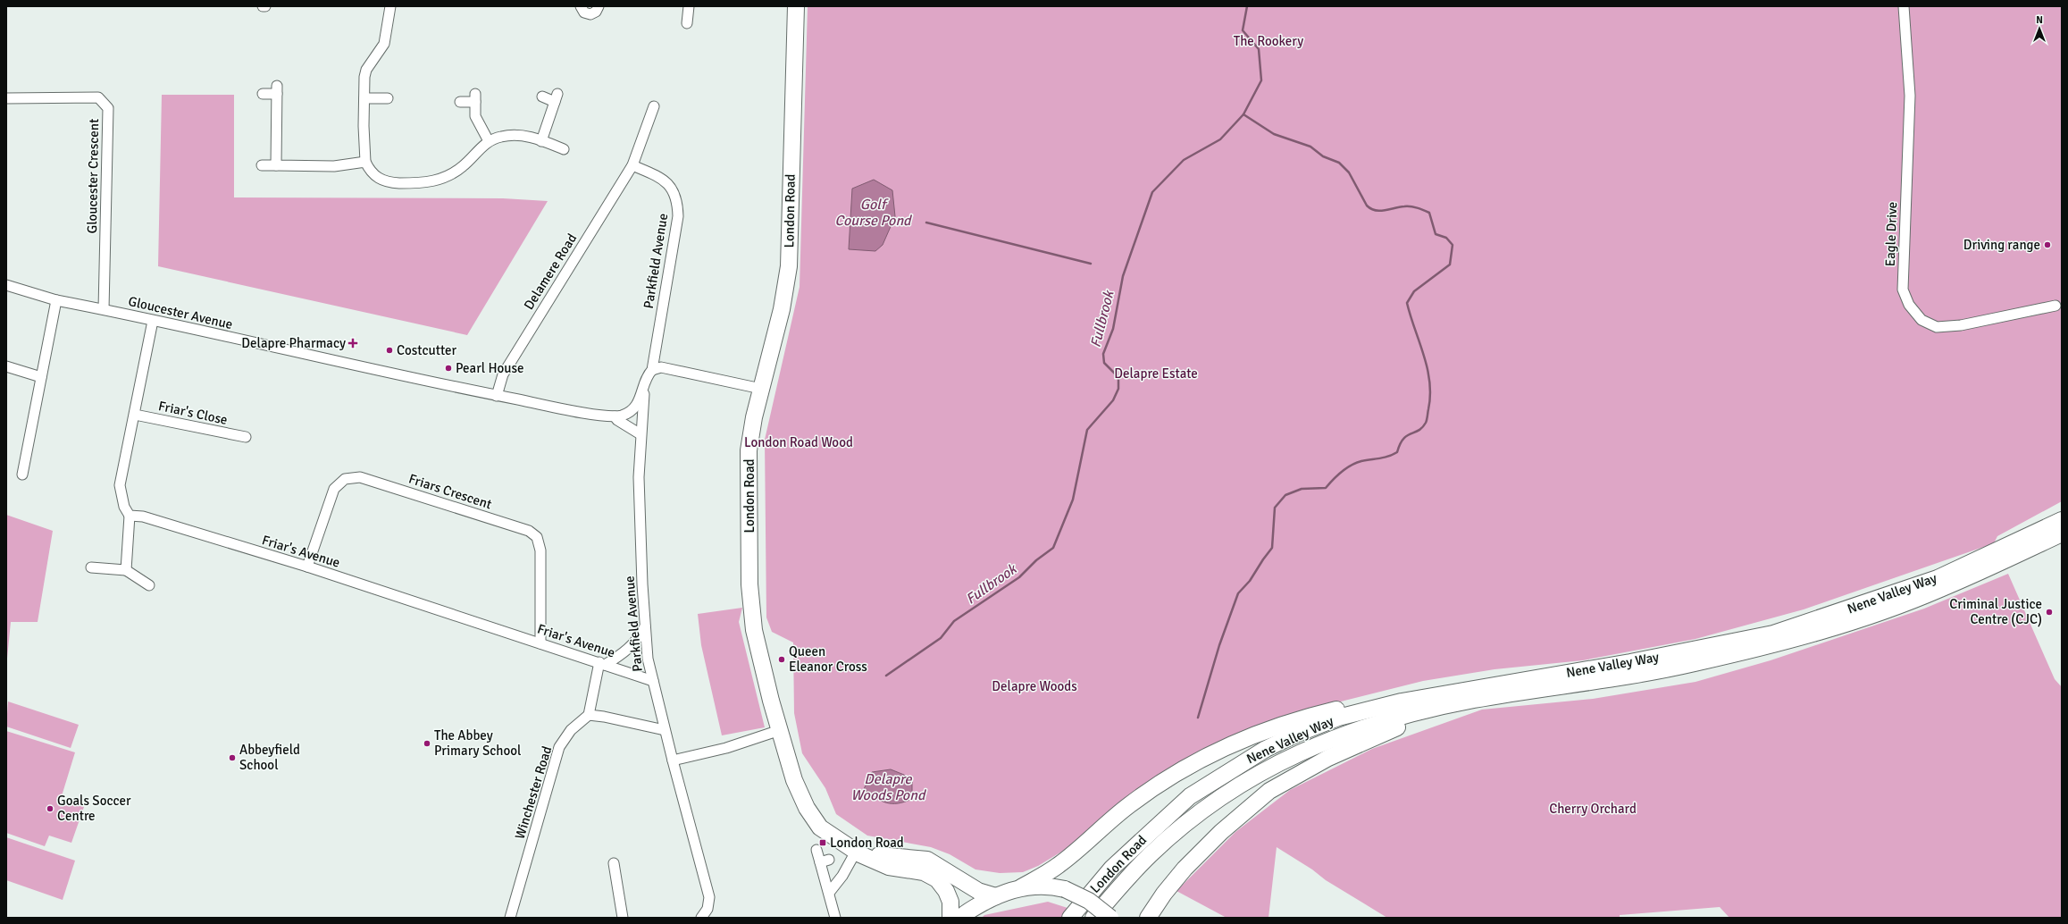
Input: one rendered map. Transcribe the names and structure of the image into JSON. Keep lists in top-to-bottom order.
{
  "streets": {
    "highway": ["London Road", "Nene Valley Way"],
    "street": [
      "Gloucester Crescent",
      "Eagle Drive",
      "Parkfield Avenue",
      "Delamere Road",
      "Gloucester Avenue",
      "Friar's Close",
      "Friars Crescent",
      "Friar's Avenue",
      "Winchester Road"
    ]
  },
  "crossings": [
    ["Gloucester Crescent", "Gloucester Avenue"],
    ["London Road", "Nene Valley Way"],
    ["Parkfield Avenue", "Delamere Road"],
    ["Parkfield Avenue", "Gloucester Avenue"],
    ["Parkfield Avenue", "Friar's Avenue"],
    ["Delamere Road", "Gloucester Avenue"],
    ["Friars Crescent", "Friar's Avenue"]
  ],
  "water": ["Golf Course Pond", "Fullbrook", "Delapre Woods Pond"],
  "parks": [
    "The Rookery",
    "Delapre Estate",
    "London Road Wood",
    "Delapre Woods",
    "Cherry Orchard"
  ],
  "places": {
    "other": [
      "Driving range",
      "Costcutter",
      "Pearl House",
      "Criminal Justice Centre (CJC)",
      "Queen Eleanor Cross",
      "The Abbey Primary School",
      "Abbeyfield School",
      "Goals Soccer Centre"
    ],
    "health": ["Delapre Pharmacy"],
    "transit": ["London Road"]
  },
  "north": "top"
}
